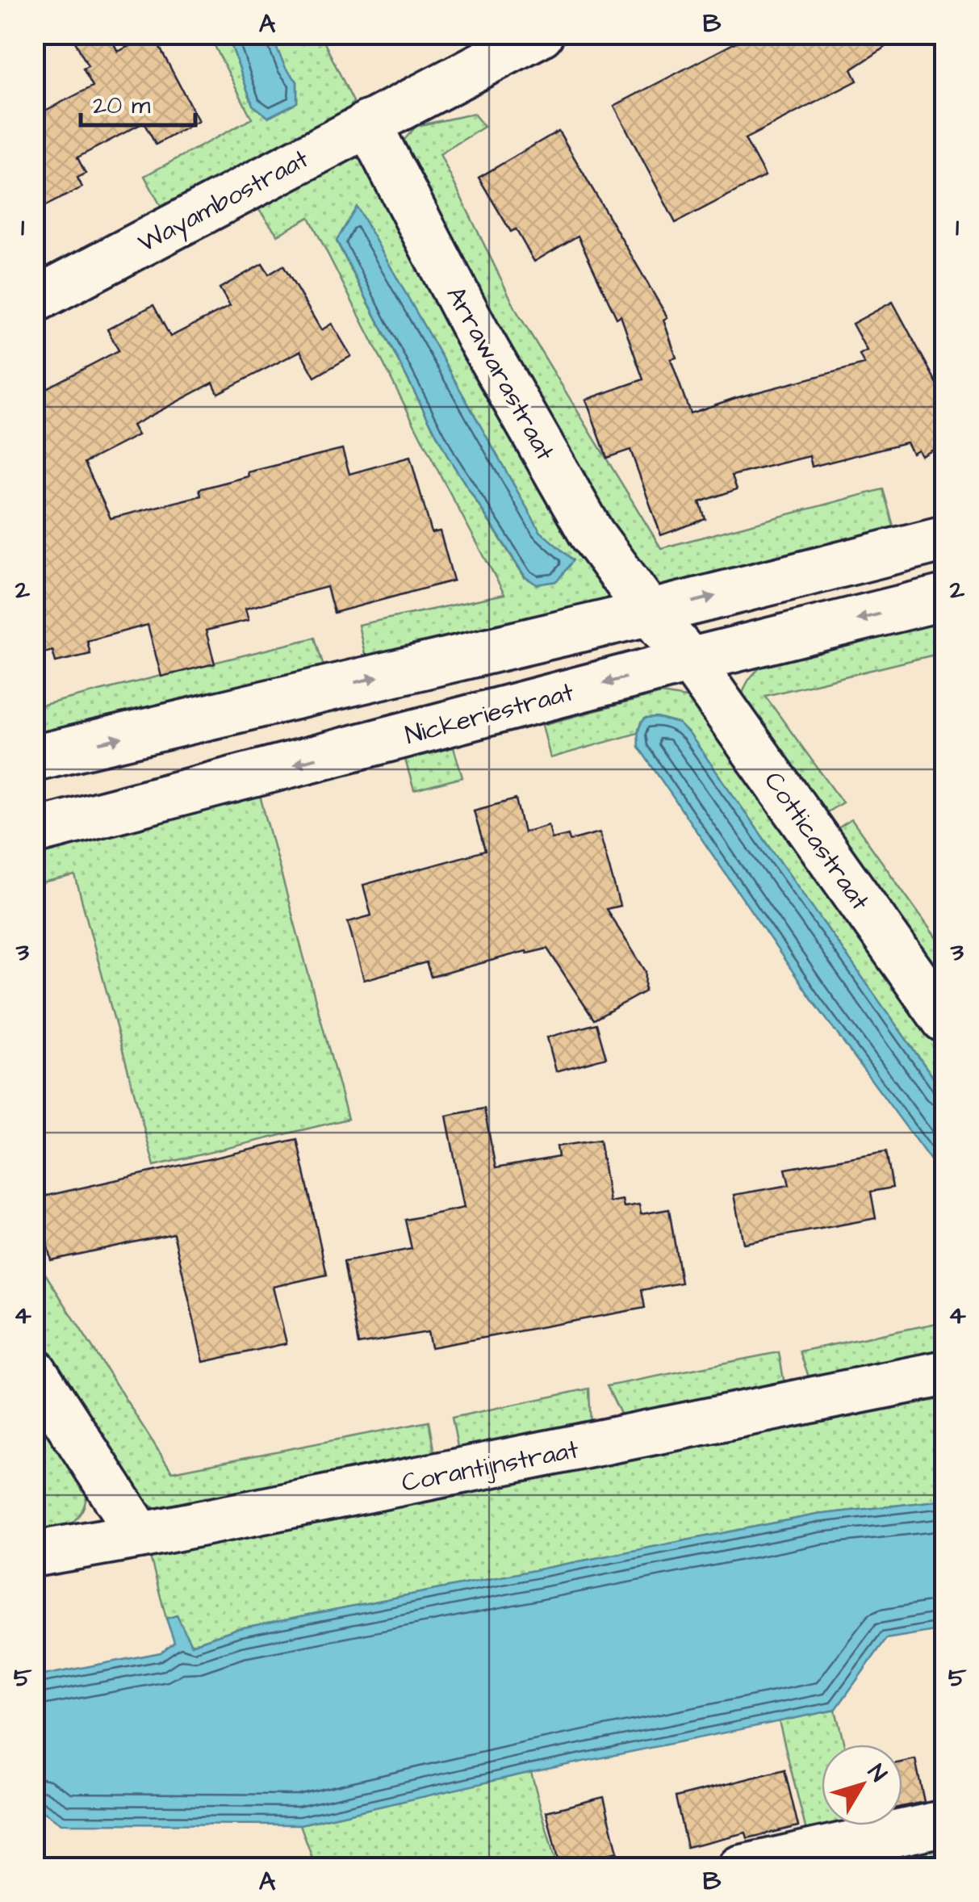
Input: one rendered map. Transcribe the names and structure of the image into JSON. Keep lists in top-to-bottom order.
{
  "streets": {
    "street": [
      "Wayambostraat",
      "Arrawarastraat",
      "Nickeriestraat",
      "Cotticastraat",
      "Corantijnstraat"
    ]
  },
  "crossings": [
    ["Wayambostraat", "Arrawarastraat"],
    ["Arrawarastraat", "Nickeriestraat"],
    ["Arrawarastraat", "Cotticastraat"],
    ["Nickeriestraat", "Cotticastraat"]
  ],
  "scale_bar": "20 m",
  "north": "top right",
  "grid": {
    "columns": ["A", "B"],
    "rows": [
      "1",
      "2",
      "3",
      "4",
      "5"
    ]
  }
}
